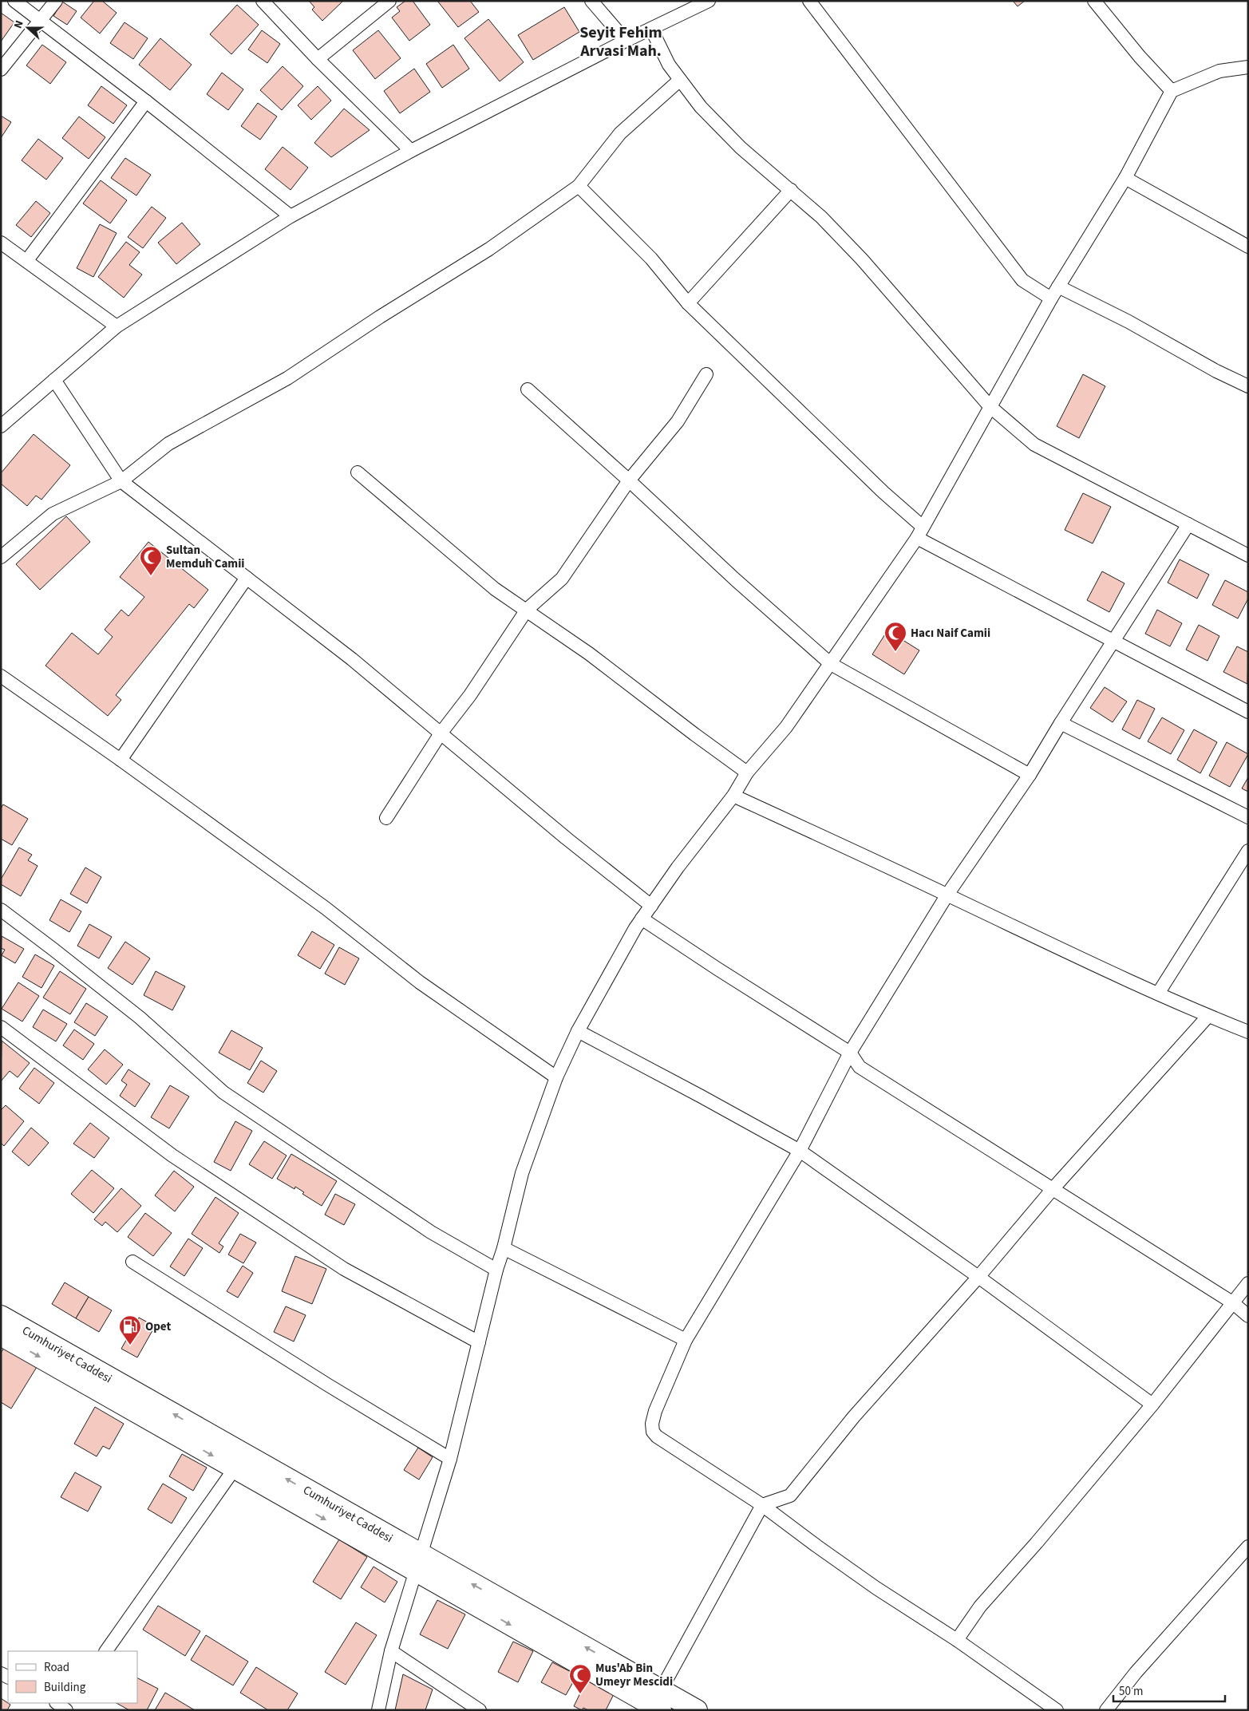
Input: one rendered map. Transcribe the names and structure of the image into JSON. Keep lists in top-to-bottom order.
{
  "streets": {
    "main road": ["Cumhuriyet Caddesi"]
  },
  "districts": ["Seyit Fehim Arvasi Mah."],
  "places": {
    "mosque": ["Sultan Memduh Camii", "Hacı Naif Camii", "Mus'Ab Bin Umeyr Mescidi"],
    "fuel station": ["Opet"]
  },
  "legend": ["Road", "Building"],
  "scale_bar": "50 m",
  "north": "left"
}
